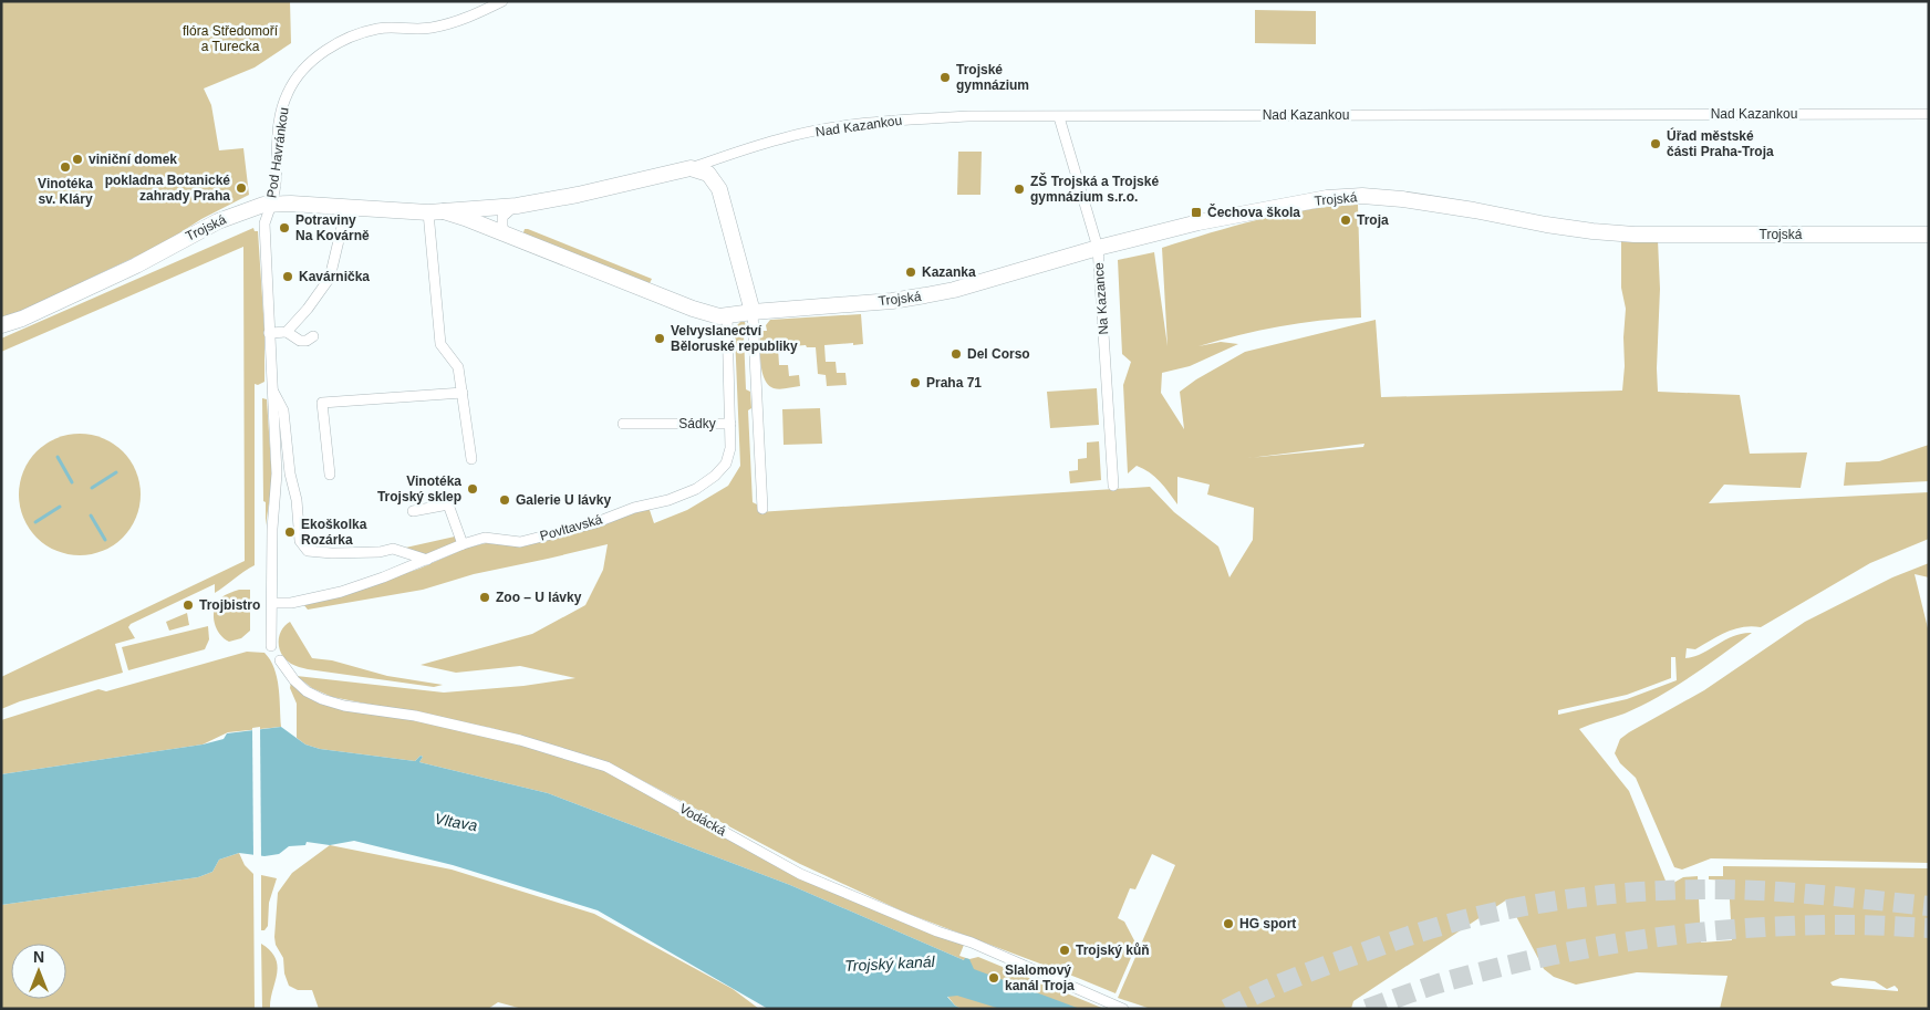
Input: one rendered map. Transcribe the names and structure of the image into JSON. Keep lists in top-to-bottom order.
{
  "streets": {
    "street": [
      "Nad Kazankou",
      "Pod Havránkou",
      "Trojská",
      "Na Kazance",
      "Sádky",
      "Povltavská",
      "Vodácká"
    ]
  },
  "crossings": [
    ["Nad Kazankou", "Trojská"],
    ["Nad Kazankou", "Na Kazance"],
    ["Pod Havránkou", "Trojská"],
    ["Pod Havránkou", "Povltavská"],
    ["Trojská", "Na Kazance"],
    ["Trojská", "Sádky"],
    ["Sádky", "Povltavská"]
  ],
  "water": ["Vltava", "Trojský kanál"],
  "parks": ["flóra Středomoří a Turecka"],
  "places": {
    "other": [
      "Trojské gymnázium",
      "Úřad městské části Praha-Troja",
      "viniční domek",
      "Vinotéka sv. Kláry",
      "pokladna Botanické zahrady Praha",
      "ZŠ Trojská a Trojské gymnázium s.r.o.",
      "Troja",
      "Potraviny Na Kovárně",
      "Kazanka",
      "Kavárnička",
      "Velvyslanectví Běloruské republiky",
      "Del Corso",
      "Praha 71",
      "Vinotéka Trojský sklep",
      "Galerie U lávky",
      "Ekoškolka Rozárka",
      "Zoo – U lávky",
      "Trojbistro",
      "HG sport",
      "Trojský kůň",
      "Slalomový kanál Troja"
    ],
    "transit": ["Čechova škola"]
  },
  "north": "top"
}
